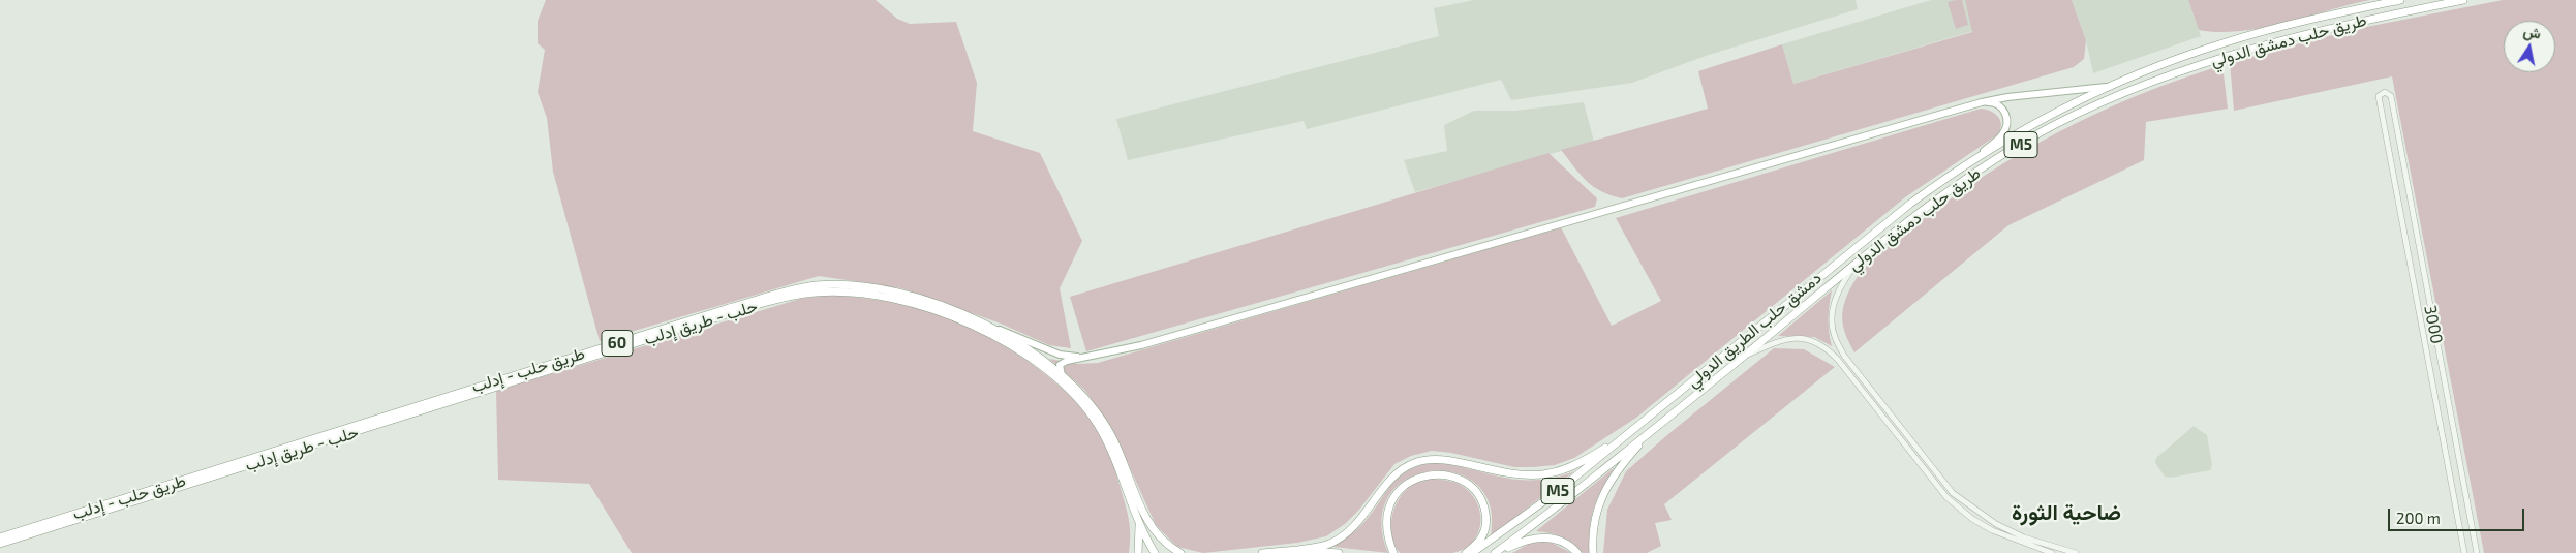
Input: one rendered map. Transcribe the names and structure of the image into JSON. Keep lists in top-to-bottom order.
{
  "streets": {
    "highway": [
      "طريق حلب دمشق الدولي",
      "M5",
      "حلب - طريق إدلب",
      "دمشق حلب الطريق الدولي",
      "60",
      "طريق حلب - إدلب"
    ],
    "street": ["3000"]
  },
  "crossings": [
    ["M5", "دمشق حلب الطريق الدولي"],
    ["حلب - طريق إدلب", "60"],
    ["حلب - طريق إدلب", "طريق حلب - إدلب"]
  ],
  "districts": ["ضاحية الثورة"],
  "scale_bar": "200 m",
  "north": "top"
}
